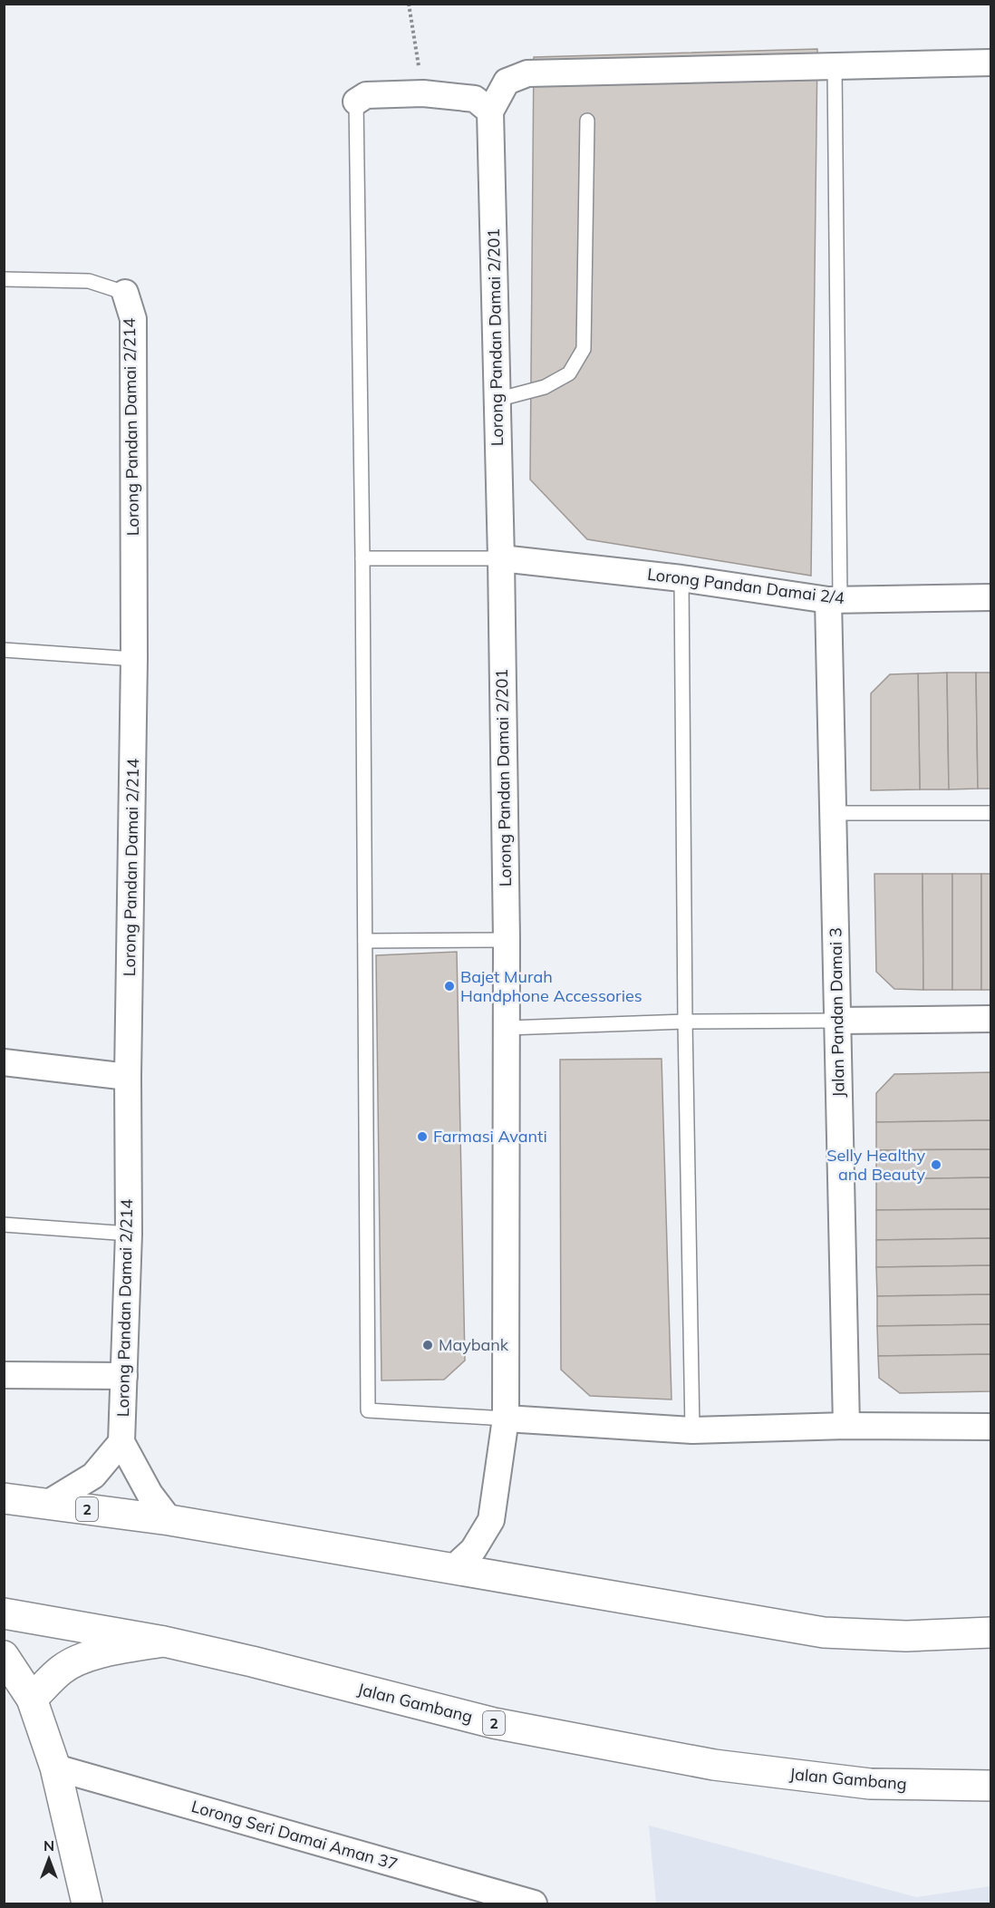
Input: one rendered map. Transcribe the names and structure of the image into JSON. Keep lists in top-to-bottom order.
{
  "streets": {
    "main road": ["2", "Jalan Gambang"],
    "street": [
      "Lorong Pandan Damai 2/201",
      "Lorong Pandan Damai 2/214",
      "Lorong Pandan Damai 2/4",
      "Jalan Pandan Damai 3",
      "Lorong Seri Damai Aman 37"
    ]
  },
  "crossings": [
    ["Lorong Pandan Damai 2/201", "Lorong Pandan Damai 2/4"],
    ["Lorong Pandan Damai 2/201", "2"],
    ["Lorong Pandan Damai 2/4", "Jalan Pandan Damai 3"]
  ],
  "places": [
    "Bajet Murah Handphone Accessories",
    "Farmasi Avanti",
    "Selly Healthy and Beauty",
    "Maybank"
  ],
  "north": "top"
}
